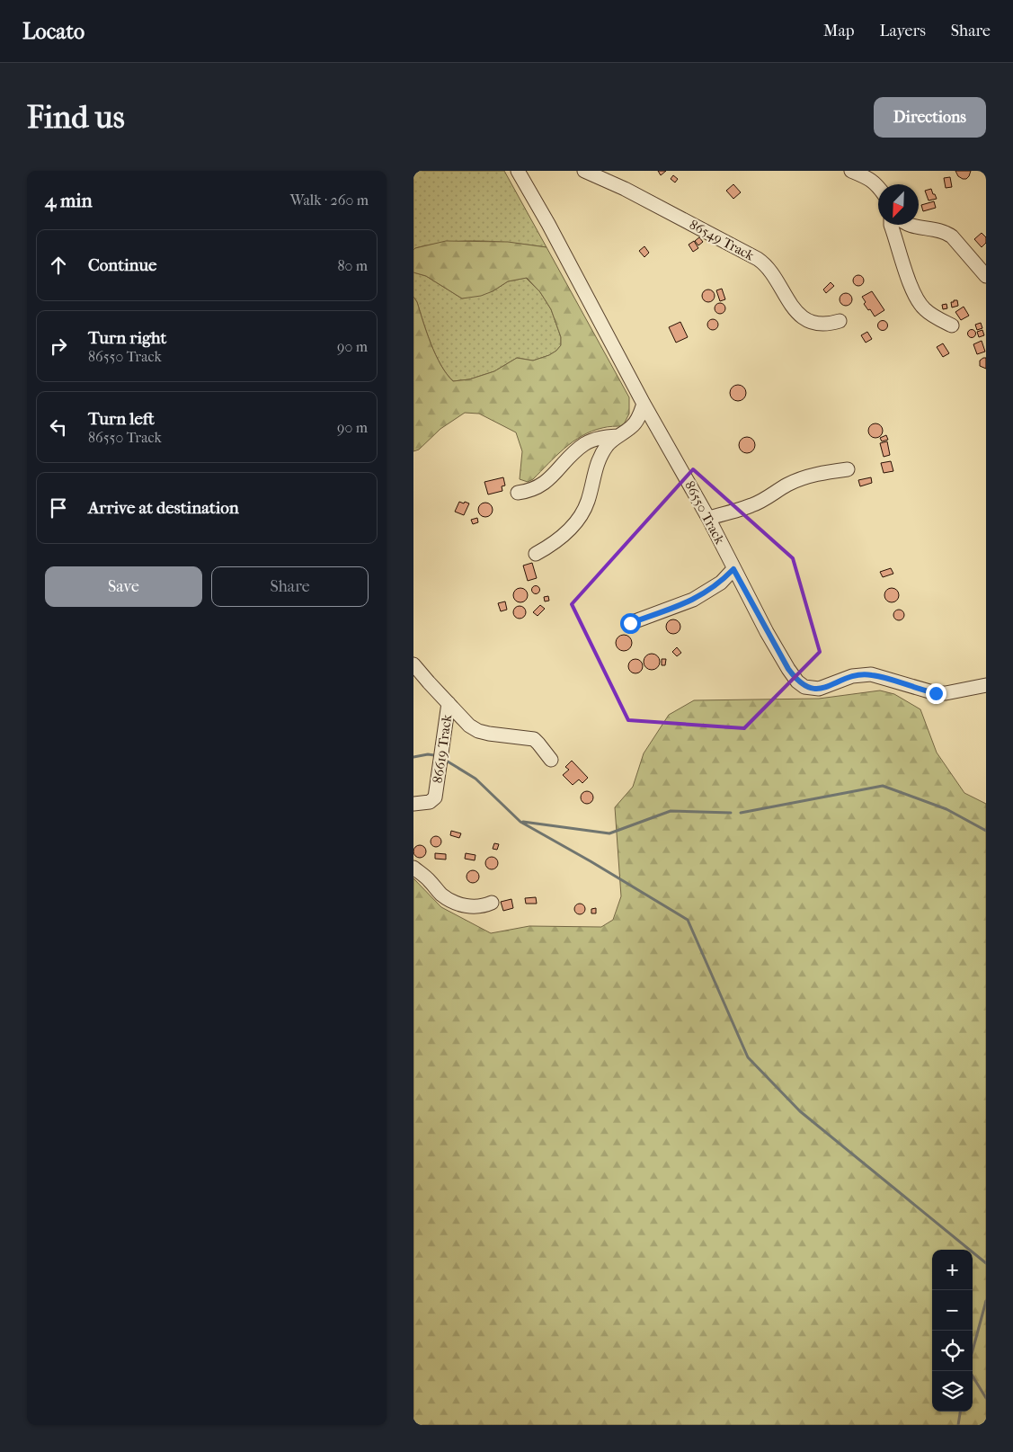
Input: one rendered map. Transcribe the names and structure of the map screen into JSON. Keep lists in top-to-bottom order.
{
  "streets": {
    "street": ["86549 Track", "86550 Track", "86619 Track"]
  },
  "north": "bottom left",
  "page": {
    "header": "Locato",
    "nav": ["Map", "Layers", "Share"],
    "buttons": [
      "Directions",
      ["Save", "Share"]
    ],
    "title": "Find us",
    "heading": ["4 min", "Walk · 260 m"],
    "list": [
      ["Continue", "80 m"],
      ["Turn right", "86550 Track", "90 m"],
      ["Turn left", "86550 Track", "90 m"],
      "Arrive at destination"
    ],
    "map_buttons": ["+", "−"]
  }
}
